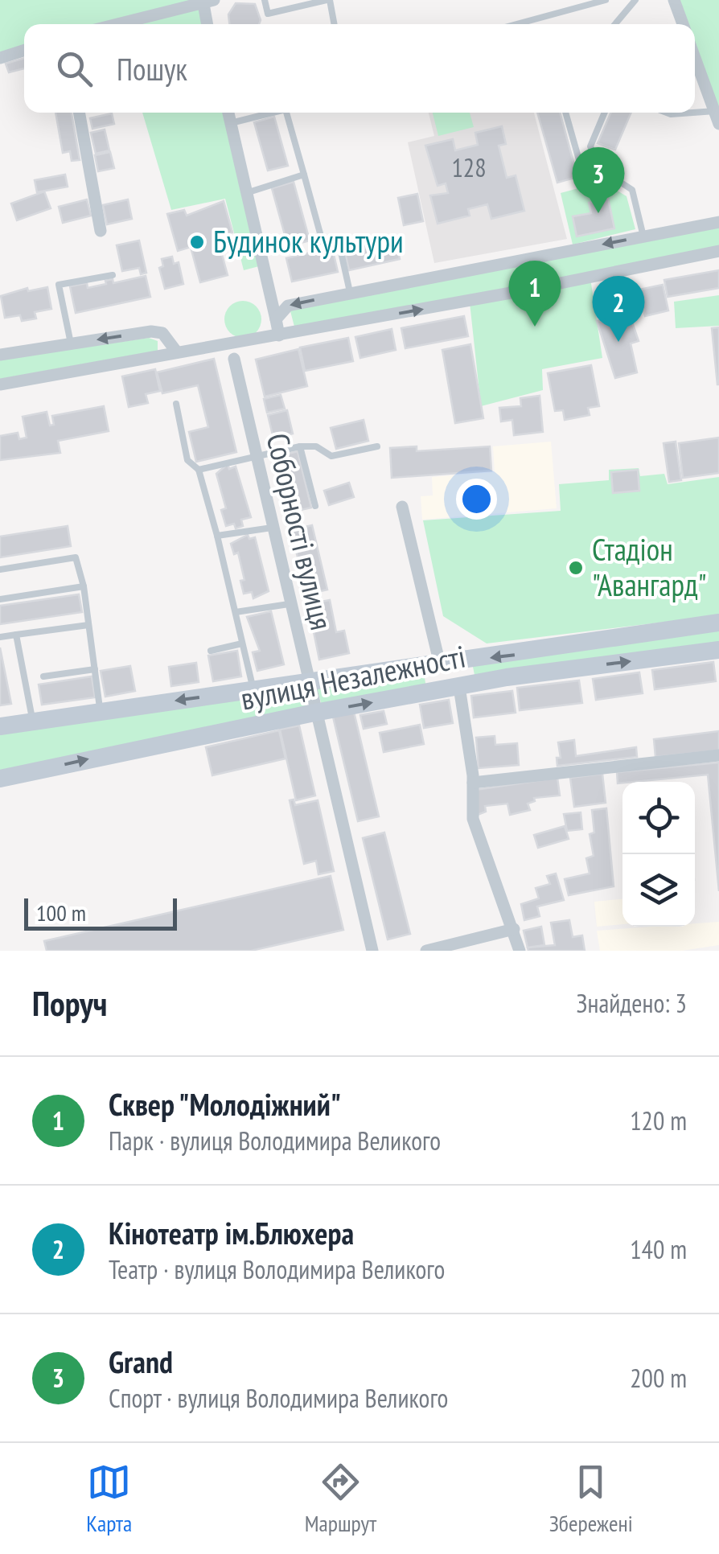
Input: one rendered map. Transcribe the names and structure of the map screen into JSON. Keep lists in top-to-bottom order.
{
  "streets": {
    "street": ["Соборності вулиця", "вулиця Незалежності"]
  },
  "crossings": [
    ["Соборності вулиця", "вулиця Незалежності"]
  ],
  "places": ["Будинок культури", "Стадіон \"Авангард\""],
  "house_numbers": ["128"],
  "scale_bar": "100 m",
  "page": {
    "search": "Пошук",
    "pins": ["3", "1", "2"],
    "scale": "100 m",
    "heading": ["Поруч", "Знайдено: 3"],
    "list": [
      {
        "mark": "1",
        "name": "Сквер \"Молодіжний\"",
        "note": "Парк · вулиця Володимира Великого",
        "value": "120 m"
      },
      {
        "mark": "2",
        "name": "Кінотеатр ім.Блюхера",
        "note": "Театр · вулиця Володимира Великого",
        "value": "140 m"
      },
      {
        "mark": "3",
        "name": "Grand",
        "note": "Спорт · вулиця Володимира Великого",
        "value": "200 m"
      }
    ],
    "nav": ["Карта", "Маршрут", "Збережені"]
  }
}
